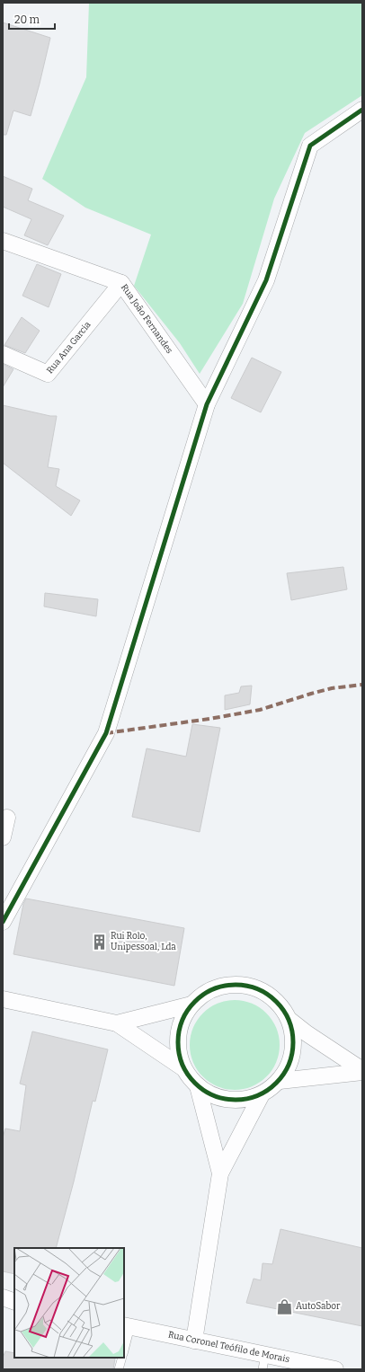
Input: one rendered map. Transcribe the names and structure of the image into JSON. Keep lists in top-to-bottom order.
{
  "streets": {
    "street": ["Rua João Fernandes", "Rua Ana Garcia", "Rua Coronel Teófilo de Morais"]
  },
  "crossings": [
    ["Rua João Fernandes", "Rua Ana Garcia"]
  ],
  "places": {
    "building": ["Rui Rolo, Unipessoal, Lda"],
    "shop": ["AutoSabor"]
  },
  "scale_bar": "20 m"
}
